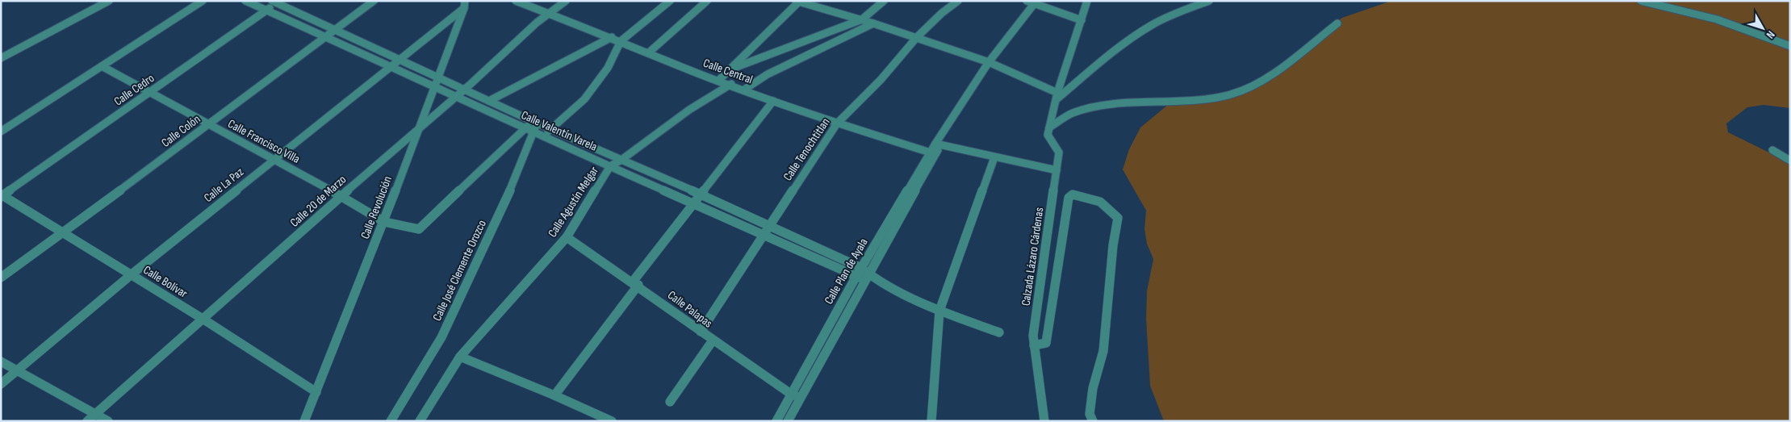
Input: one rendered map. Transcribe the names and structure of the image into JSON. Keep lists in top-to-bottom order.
{
  "streets": {
    "street": [
      "Calle Central",
      "Calle Cedro",
      "Calle Colón",
      "Calle Valentín Varela",
      "Calle Francisco Villa",
      "Calle Tenochtitlan",
      "Calle La Paz",
      "Calle 20 de Marzo",
      "Calle Agustín Melgar",
      "Calle Revolución",
      "Calzada Lázaro Cárdenas",
      "Calle José Clemente Orozco",
      "Calle Plan de Ayala",
      "Calle Bolívar",
      "Calle Palapas"
    ]
  },
  "crossings": [
    ["Calle Central", "Calle Tenochtitlan"],
    ["Calle Central", "Calle 20 de Marzo"],
    ["Calle Central", "Calle Agustín Melgar"],
    ["Calle Central", "Calle Plan de Ayala"],
    ["Calle Cedro", "Calle Valentín Varela"],
    ["Calle Cedro", "Calle Francisco Villa"],
    ["Calle Cedro", "Calle Bolívar"],
    ["Calle Colón", "Calle Valentín Varela"],
    ["Calle Colón", "Calle Francisco Villa"],
    ["Calle Colón", "Calle Bolívar"],
    ["Calle Valentín Varela", "Calle Francisco Villa"],
    ["Calle Valentín Varela", "Calle Tenochtitlan"],
    ["Calle Valentín Varela", "Calle La Paz"],
    ["Calle Valentín Varela", "Calle 20 de Marzo"],
    ["Calle Valentín Varela", "Calle Agustín Melgar"],
    ["Calle Valentín Varela", "Calle Revolución"],
    ["Calle Valentín Varela", "Calle José Clemente Orozco"],
    ["Calle Valentín Varela", "Calle Plan de Ayala"],
    ["Calle Francisco Villa", "Calle La Paz"],
    ["Calle Francisco Villa", "Calle 20 de Marzo"],
    ["Calle Francisco Villa", "Calle Revolución"],
    ["Calle Francisco Villa", "Calle José Clemente Orozco"],
    ["Calle Tenochtitlan", "Calle Palapas"],
    ["Calle La Paz", "Calle Revolución"],
    ["Calle La Paz", "Calle Bolívar"],
    ["Calle 20 de Marzo", "Calle Revolución"],
    ["Calle 20 de Marzo", "Calle Bolívar"],
    ["Calle Agustín Melgar", "Calle Palapas"],
    ["Calle Revolución", "Calle Bolívar"],
    ["Calle Plan de Ayala", "Calle Palapas"]
  ],
  "north": "bottom right"
}
